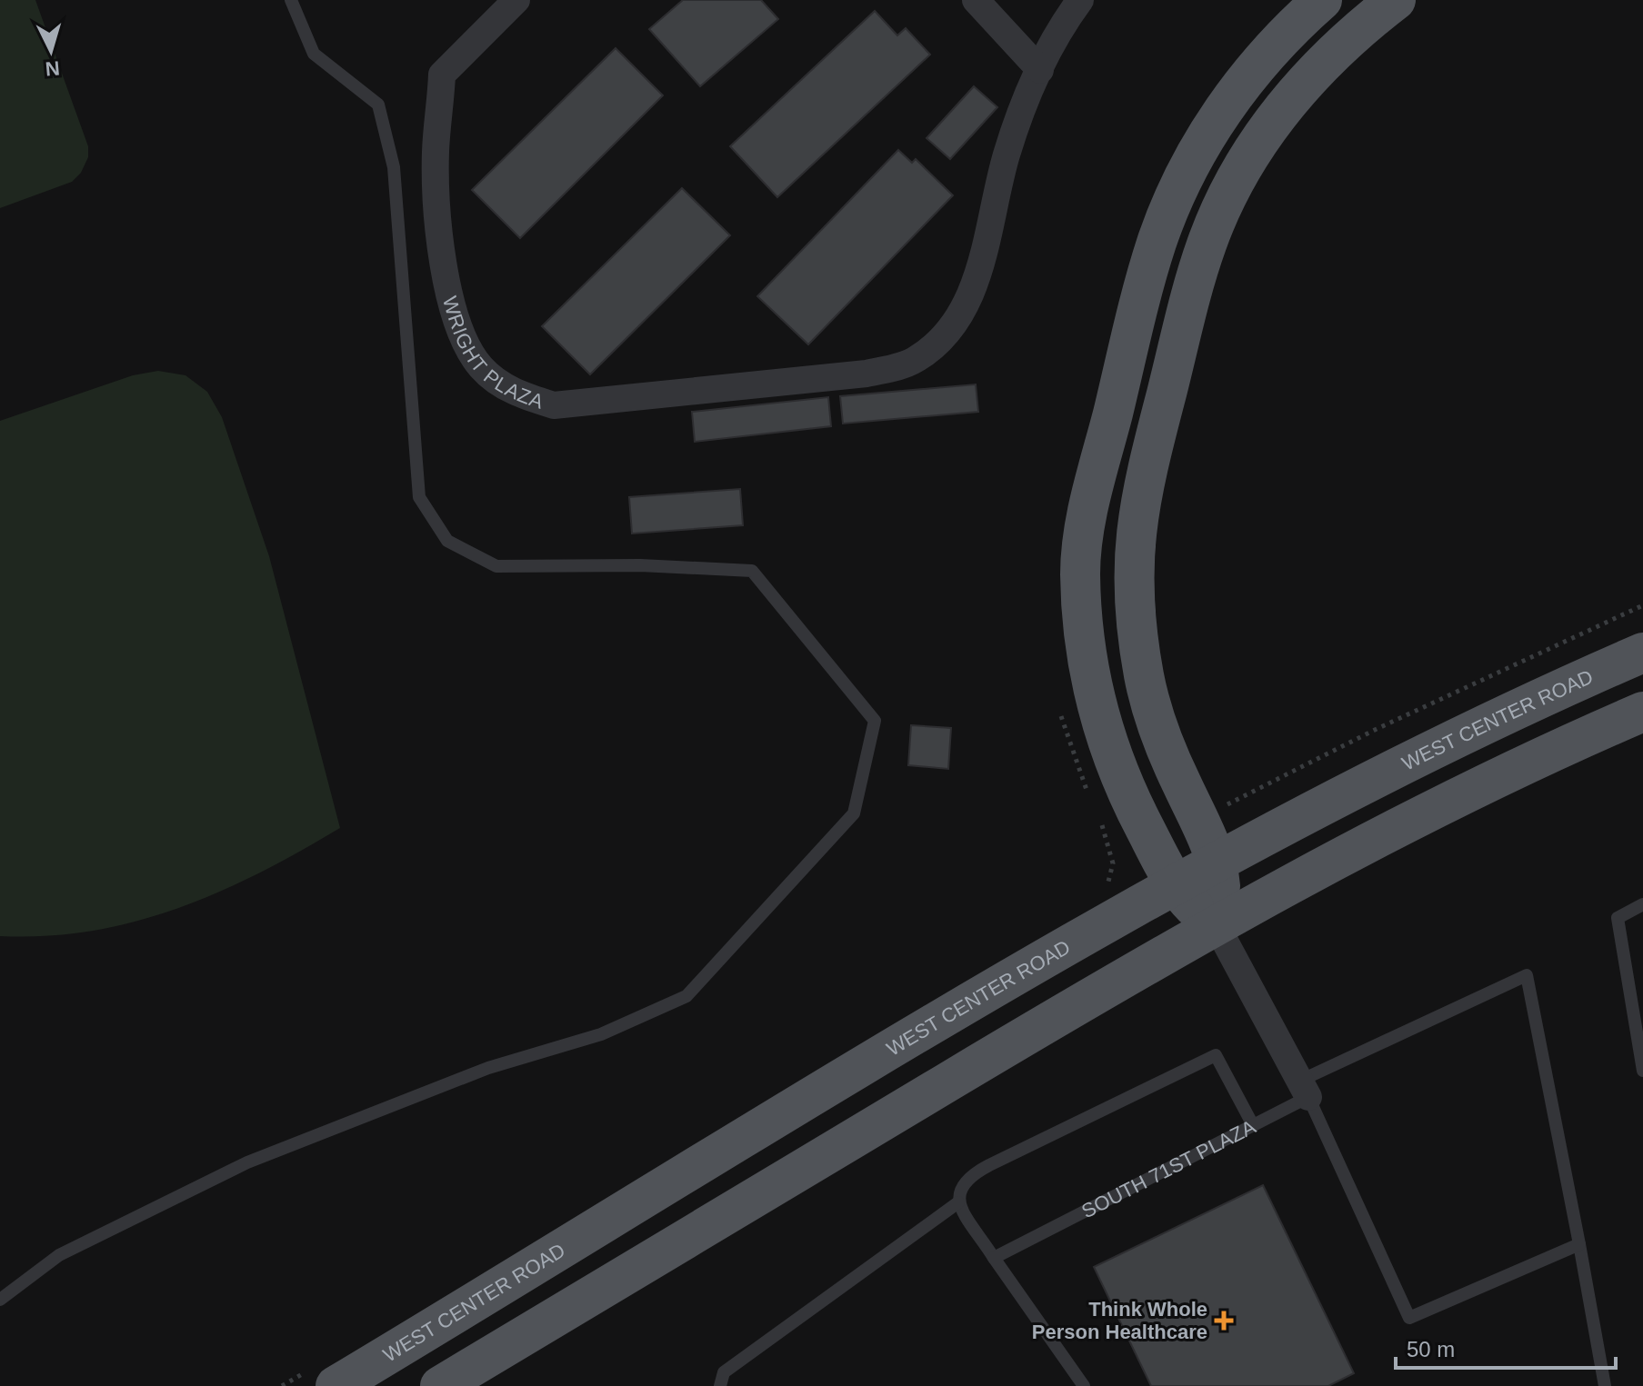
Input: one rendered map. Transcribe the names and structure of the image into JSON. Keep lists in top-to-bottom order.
{
  "streets": {
    "main road": ["WEST CENTER ROAD"],
    "street": ["WRIGHT PLAZA"],
    "lane": ["SOUTH 71ST PLAZA"]
  },
  "places": {
    "health": ["Think Whole Person Healthcare"]
  },
  "scale_bar": "50 m",
  "north": "bottom"
}
